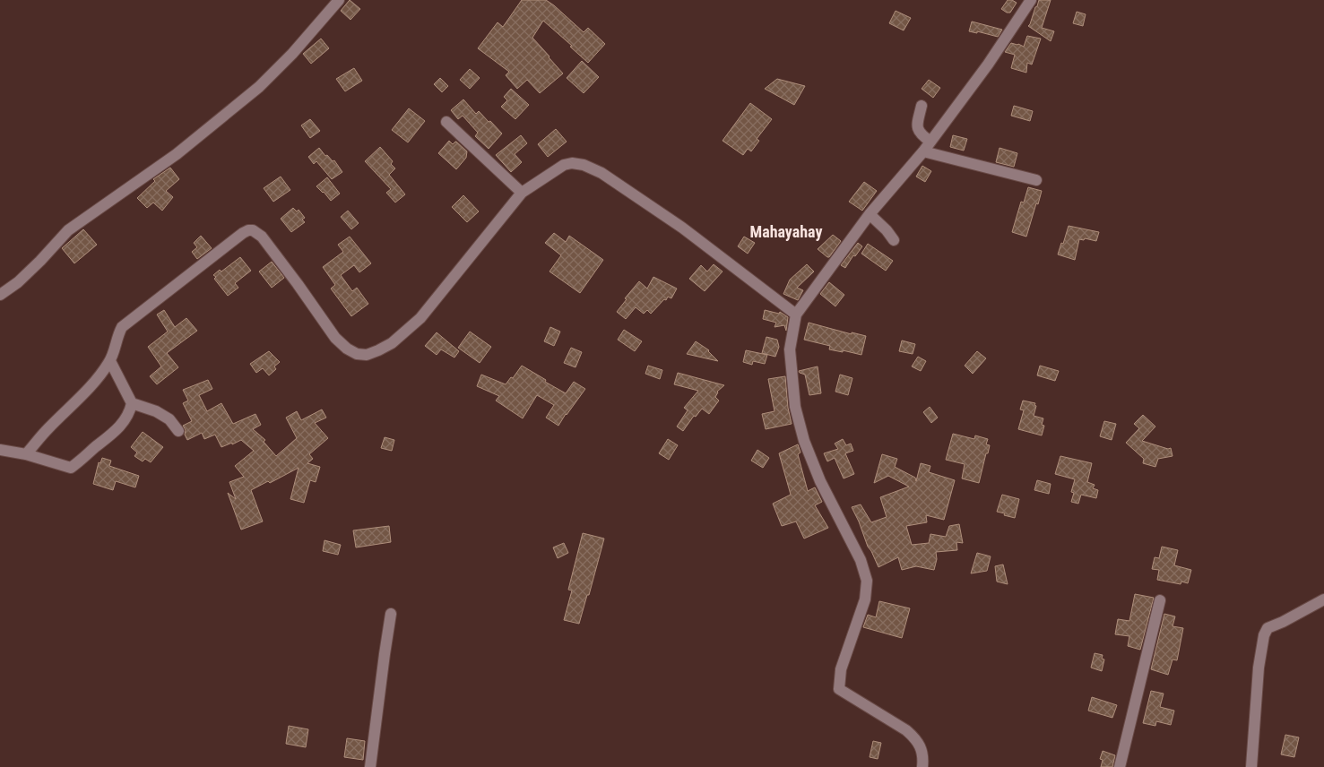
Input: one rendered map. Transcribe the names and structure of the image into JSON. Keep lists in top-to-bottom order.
{
  "districts": ["Mahayahay"]
}
